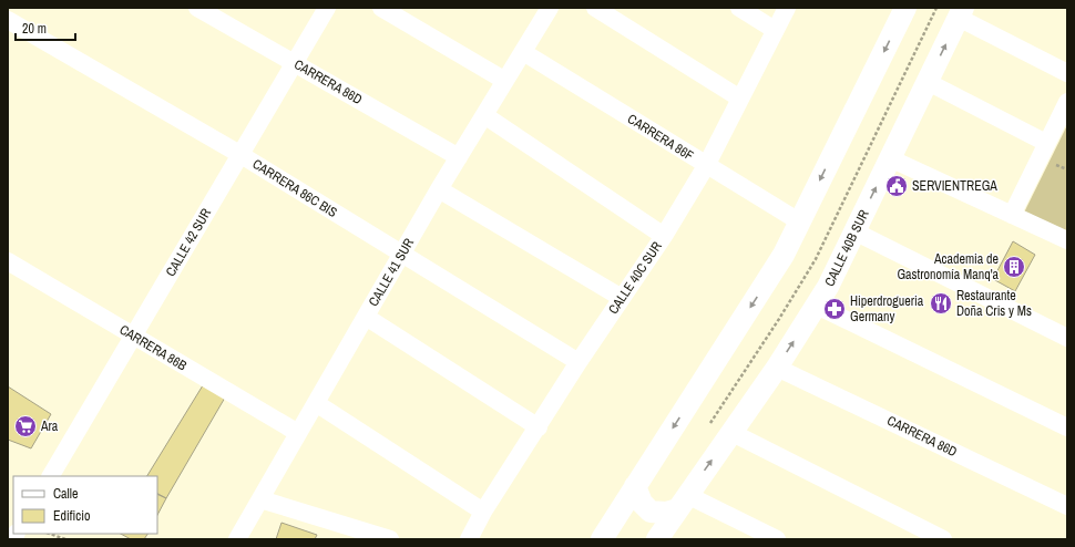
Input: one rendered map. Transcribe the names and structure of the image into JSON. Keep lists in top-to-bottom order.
{
  "streets": {
    "street": [
      "CARRERA 86D",
      "CARRERA 86F",
      "CARRERA 86C BIS",
      "CALLE 42 SUR",
      "CALLE 40B SUR",
      "CALLE 41 SUR",
      "CALLE 40C SUR",
      "CARRERA 86B"
    ]
  },
  "crossings": [
    ["CARRERA 86D", "CALLE 42 SUR"],
    ["CARRERA 86D", "CALLE 40B SUR"],
    ["CARRERA 86D", "CALLE 41 SUR"],
    ["CARRERA 86F", "CALLE 41 SUR"],
    ["CARRERA 86F", "CALLE 40C SUR"],
    ["CARRERA 86C BIS", "CALLE 42 SUR"],
    ["CARRERA 86C BIS", "CALLE 41 SUR"],
    ["CARRERA 86C BIS", "CALLE 40C SUR"],
    ["CALLE 42 SUR", "CARRERA 86B"],
    ["CALLE 41 SUR", "CARRERA 86B"]
  ],
  "places": {
    "public building": ["SERVIENTREGA"],
    "building": ["Academia de Gastronomía Manq'a"],
    "restaurant": ["Restaurante Doña Cris y Ms"],
    "pharmacy": ["Hiperdrogueria Germany"],
    "supermarket": ["Ara"]
  },
  "legend": ["Calle", "Edificio"],
  "scale_bar": "20 m"
}
